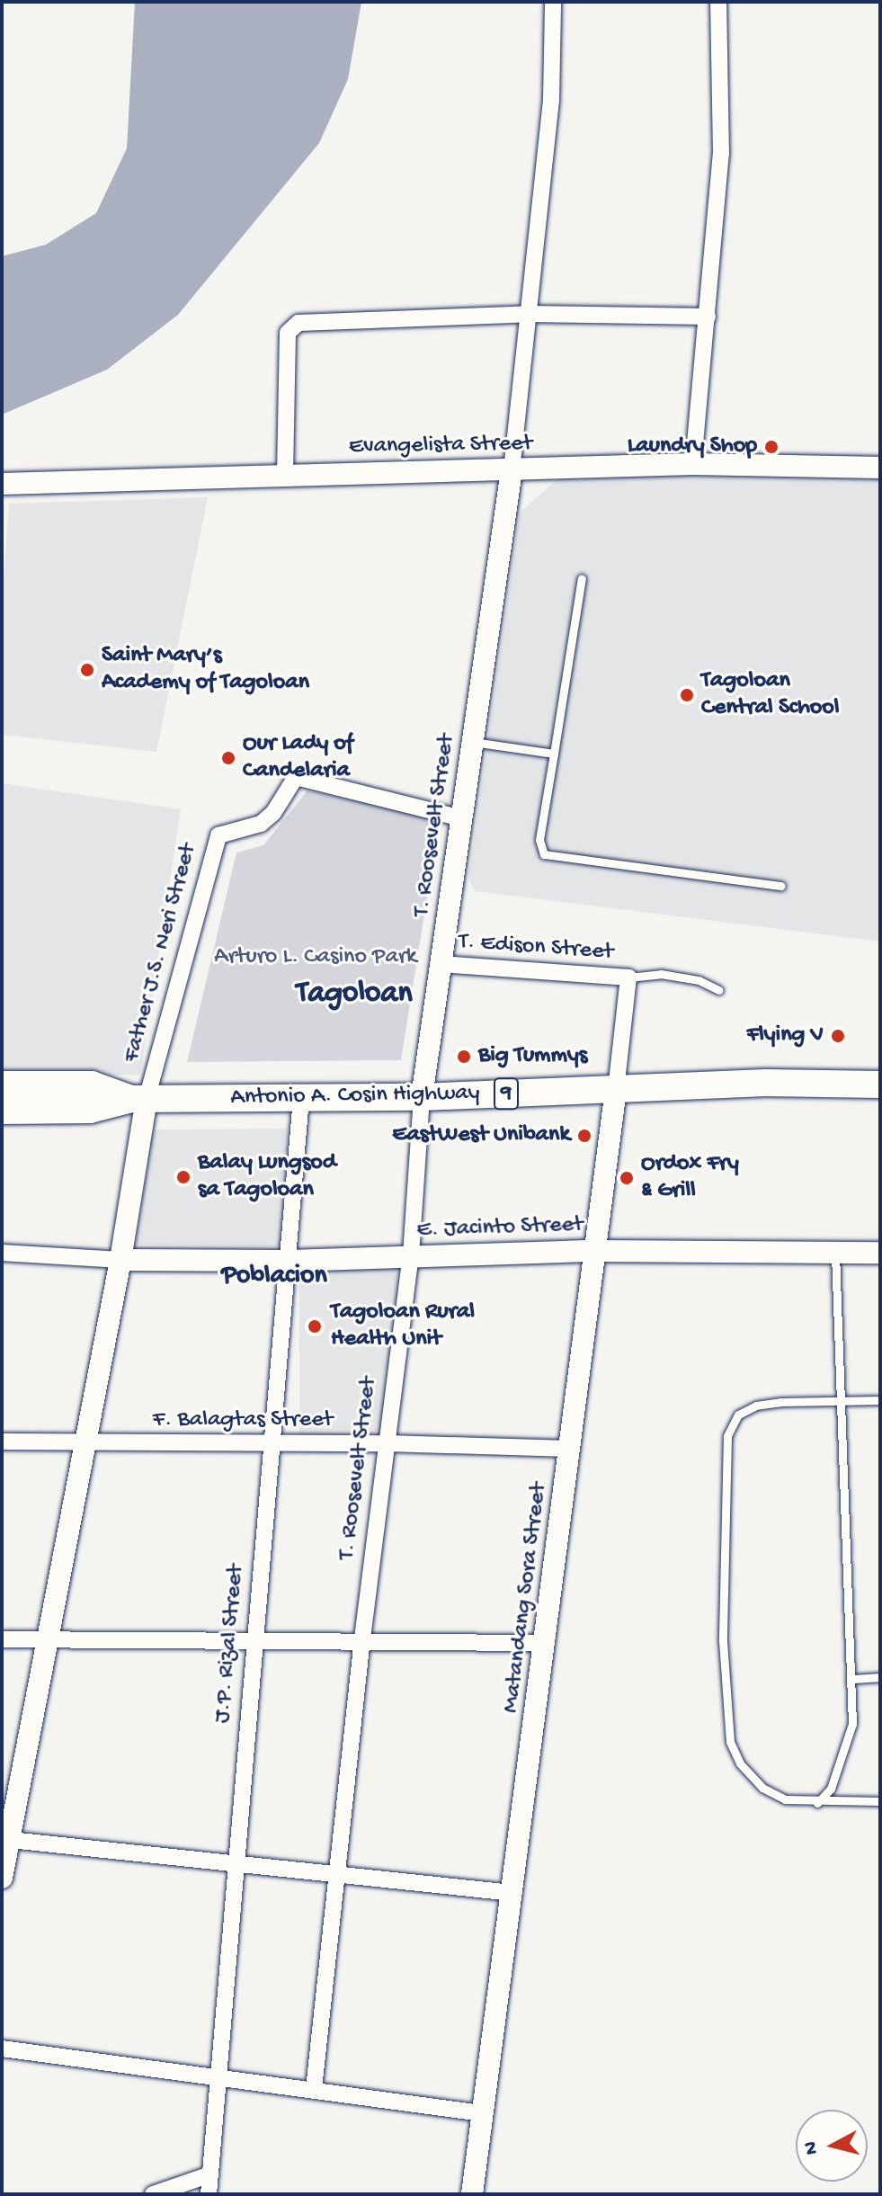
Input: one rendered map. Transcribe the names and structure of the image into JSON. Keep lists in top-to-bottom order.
{
  "streets": {
    "highway": ["9", "Antonio A. Cosin Highway"],
    "street": [
      "Evangelista Street",
      "T. Roosevelt Street",
      "T. Edison Street",
      "Father J.S. Neri Street",
      "E. Jacinto Street",
      "F. Balagtas Street",
      "Matandang Sora Street",
      "J.P. Rizal Street"
    ]
  },
  "crossings": [
    ["Evangelista Street", "T. Roosevelt Street"],
    ["T. Roosevelt Street", "T. Edison Street"],
    ["T. Roosevelt Street", "Father J.S. Neri Street"],
    ["T. Roosevelt Street", "Antonio A. Cosin Highway"],
    ["T. Roosevelt Street", "E. Jacinto Street"],
    ["T. Roosevelt Street", "F. Balagtas Street"],
    ["Father J.S. Neri Street", "Antonio A. Cosin Highway"],
    ["Antonio A. Cosin Highway", "Matandang Sora Street"],
    ["Antonio A. Cosin Highway", "J.P. Rizal Street"],
    ["E. Jacinto Street", "Matandang Sora Street"],
    ["E. Jacinto Street", "J.P. Rizal Street"],
    ["F. Balagtas Street", "Matandang Sora Street"],
    ["F. Balagtas Street", "J.P. Rizal Street"]
  ],
  "districts": ["Tagoloan", "Poblacion"],
  "parks": ["Arturo L. Casino Park"],
  "places": [
    "Laundry Shop",
    "Saint Mary’s Academy of Tagoloan",
    "Tagoloan Central School",
    "Our Lady of Candelaria",
    "Flying V",
    "Big Tummys",
    "EastWest Unibank",
    "Balay Lungsod sa Tagoloan",
    "Ordox Fry & Grill",
    "Tagoloan Rural Health Unit"
  ],
  "north": "left"
}
